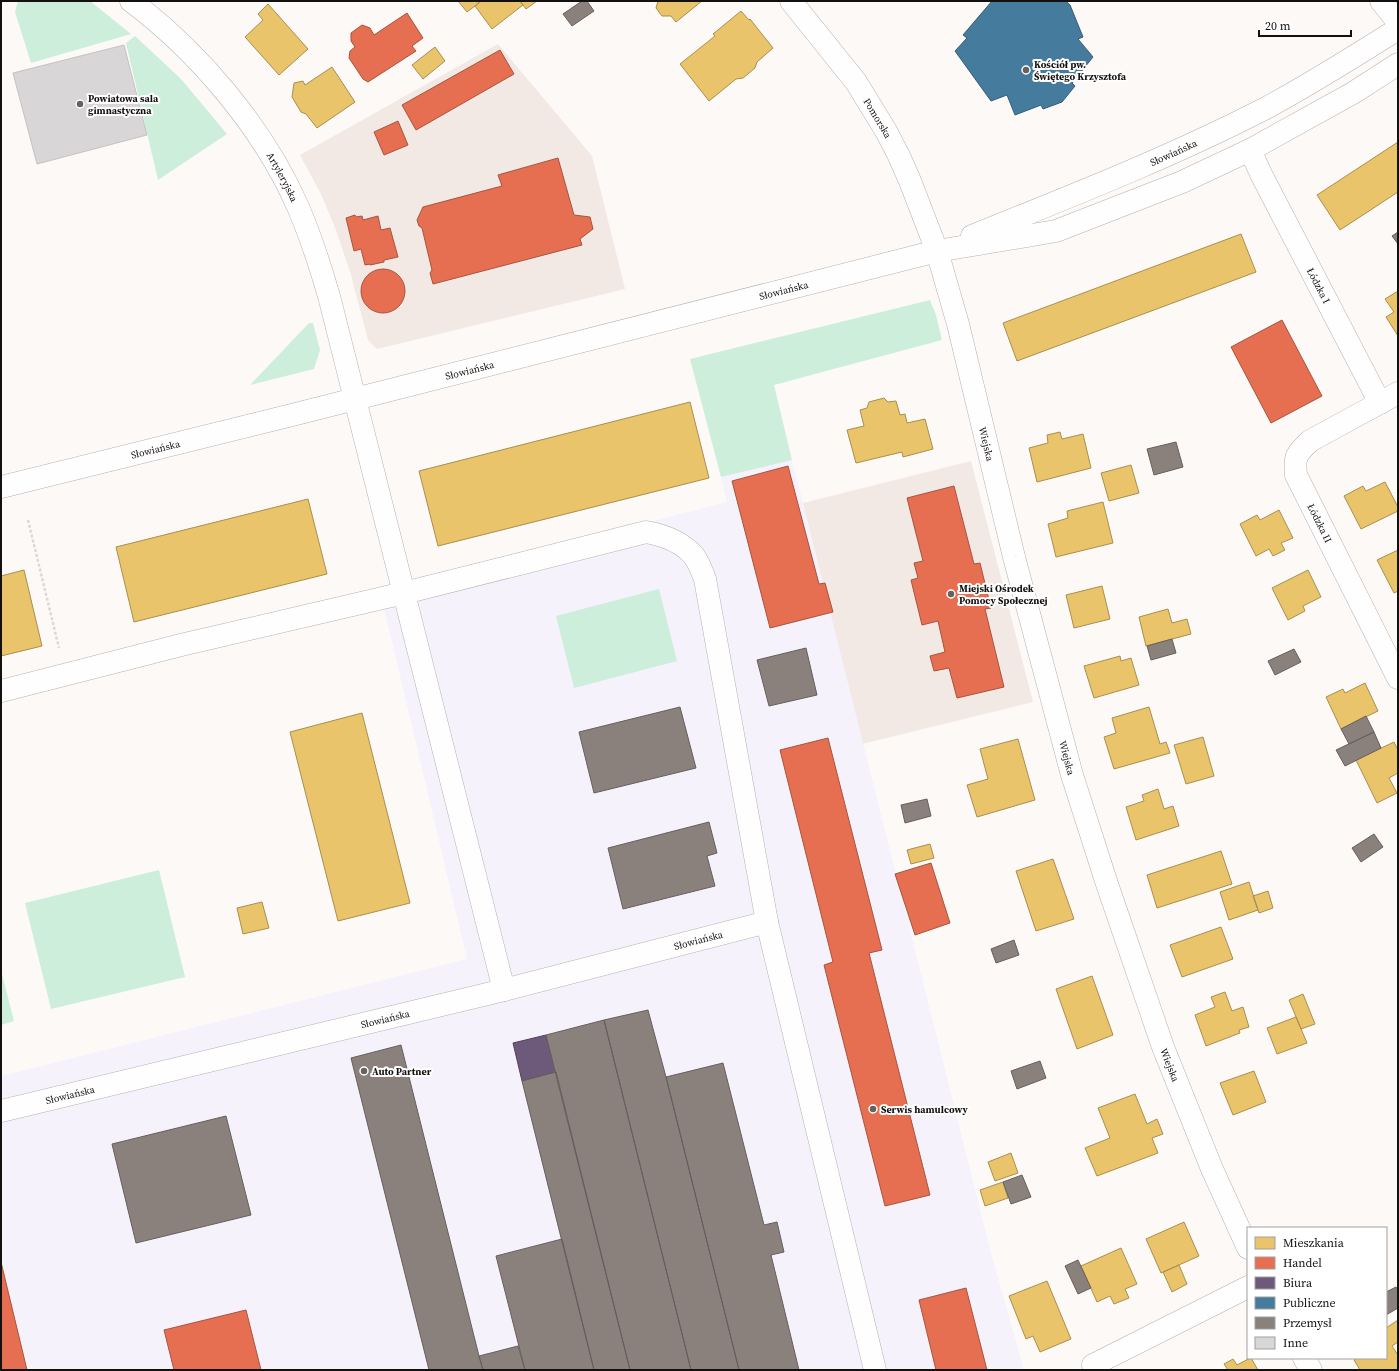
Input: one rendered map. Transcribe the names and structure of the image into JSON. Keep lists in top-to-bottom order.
{
  "streets": {
    "street": [
      "Pomorska",
      "Słowiańska",
      "Artyleryjska",
      "Łódzka I",
      "Wiejska",
      "Łódzka II"
    ]
  },
  "crossings": [
    ["Pomorska", "Słowiańska"],
    ["Pomorska", "Wiejska"],
    ["Słowiańska", "Artyleryjska"],
    ["Słowiańska", "Łódzka I"],
    ["Słowiańska", "Wiejska"],
    ["Łódzka I", "Łódzka II"]
  ],
  "places": [
    "Kościół pw. Świętego Krzysztofa",
    "Powiatowa sala gimnastyczna",
    "Miejski Ośrodek Pomocy Społecznej",
    "Auto Partner",
    "Serwis hamulcowy"
  ],
  "legend": [
    "Mieszkania",
    "Handel",
    "Biura",
    "Publiczne",
    "Przemysł",
    "Inne"
  ],
  "scale_bar": "20 m"
}
